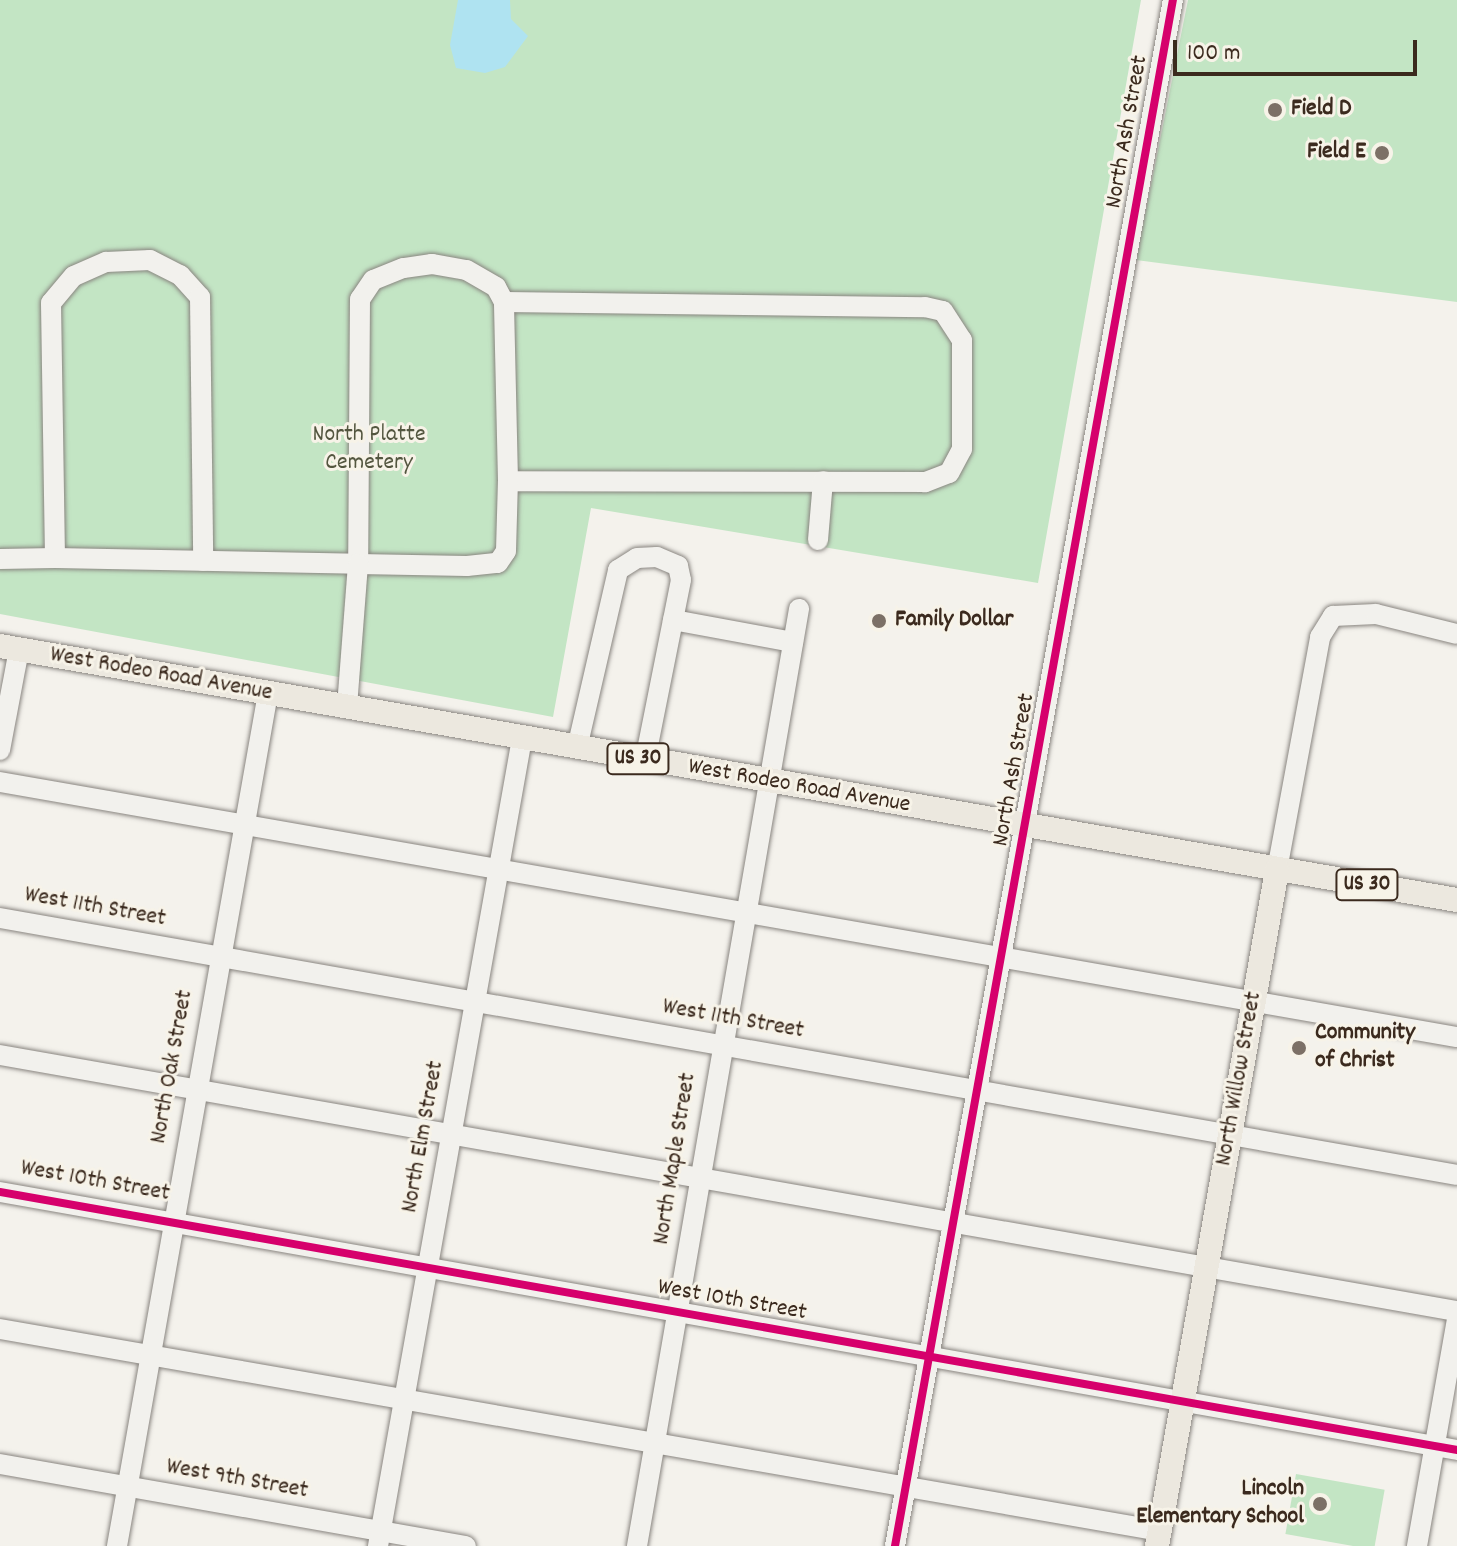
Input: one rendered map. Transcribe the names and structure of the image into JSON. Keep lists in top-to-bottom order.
{
  "streets": {
    "main road": ["West Rodeo Road Avenue", "US 30", "North Willow Street"],
    "street": [
      "North Ash Street",
      "West 11th Street",
      "North Oak Street",
      "North Elm Street",
      "North Maple Street",
      "West 10th Street",
      "West 9th Street"
    ]
  },
  "crossings": [
    ["North Ash Street", "West Rodeo Road Avenue"],
    ["North Ash Street", "West 11th Street"],
    ["North Ash Street", "West 10th Street"],
    ["West Rodeo Road Avenue", "North Oak Street"],
    ["West Rodeo Road Avenue", "North Willow Street"],
    ["West Rodeo Road Avenue", "North Elm Street"],
    ["West Rodeo Road Avenue", "North Maple Street"],
    ["West 11th Street", "North Oak Street"],
    ["West 11th Street", "North Willow Street"],
    ["West 11th Street", "North Elm Street"],
    ["West 11th Street", "North Maple Street"],
    ["North Oak Street", "West 10th Street"],
    ["North Oak Street", "West 9th Street"],
    ["North Willow Street", "West 10th Street"],
    ["North Elm Street", "West 10th Street"],
    ["North Elm Street", "West 9th Street"],
    ["North Maple Street", "West 10th Street"]
  ],
  "parks": ["North Platte Cemetery"],
  "places": [
    "Field D",
    "Field E",
    "Family Dollar",
    "Community of Christ",
    "Lincoln Elementary School"
  ],
  "scale_bar": "100 m"
}
